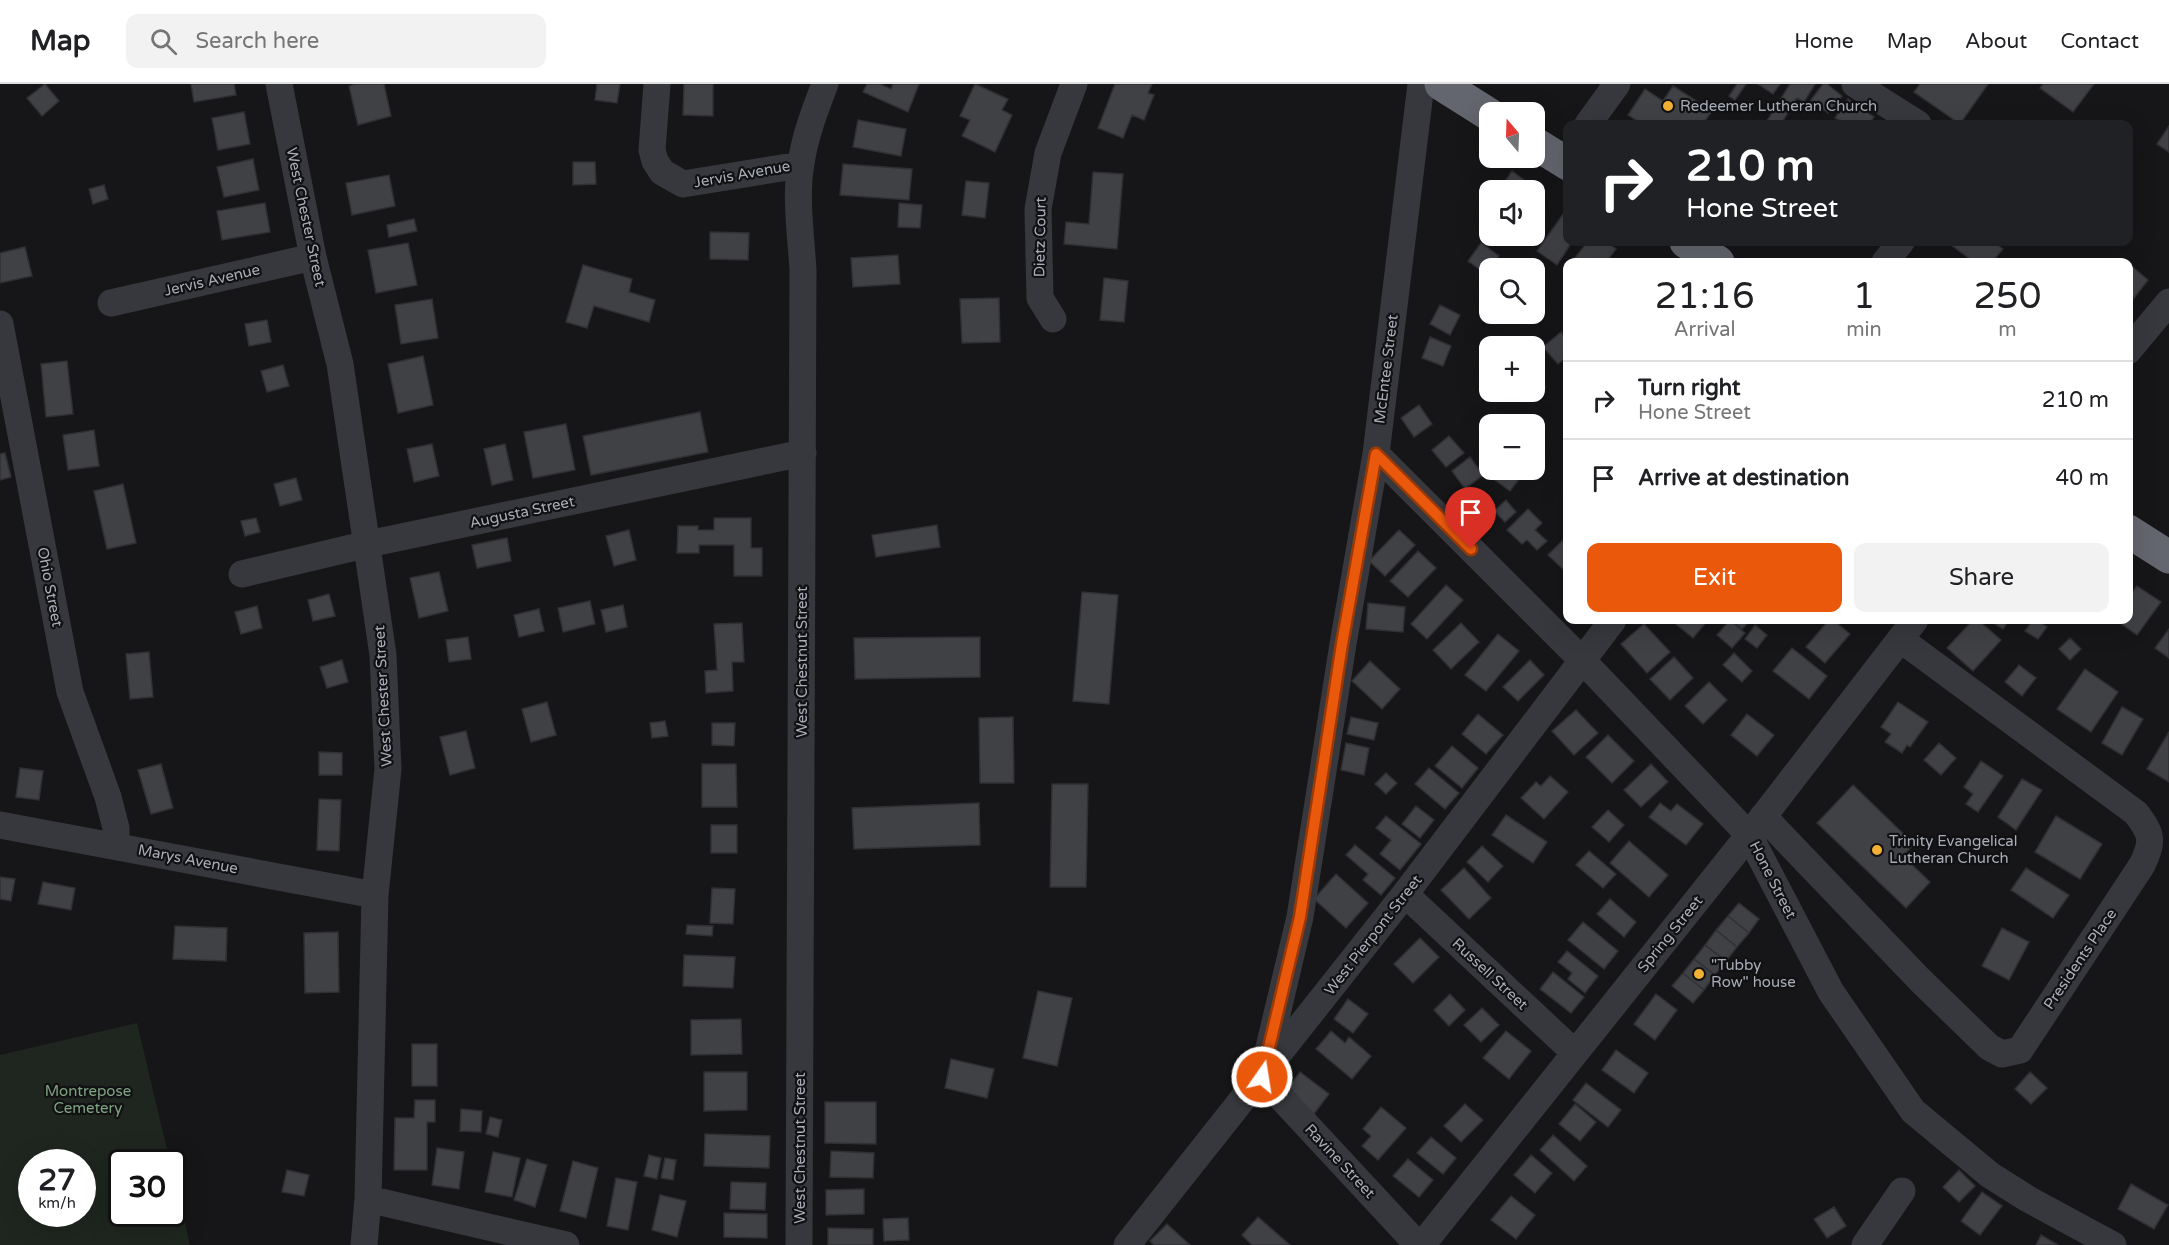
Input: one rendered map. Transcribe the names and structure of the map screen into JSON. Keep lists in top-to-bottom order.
{
  "streets": {
    "street": [
      "Jervis Avenue",
      "West Chester Street",
      "Dietz Court",
      "McEntee Street",
      "Augusta Street",
      "Ohio Street",
      "West Chestnut Street",
      "Marys Avenue",
      "Hone Street",
      "Spring Street",
      "West Pierpont Street",
      "Presidents Place",
      "Russell Street",
      "Ravine Street"
    ]
  },
  "crossings": [
    ["Jervis Avenue", "West Chester Street"],
    ["Jervis Avenue", "West Chestnut Street"],
    ["West Chester Street", "Augusta Street"],
    ["West Chester Street", "Marys Avenue"],
    ["McEntee Street", "Hone Street"],
    ["McEntee Street", "West Pierpont Street"],
    ["McEntee Street", "Ravine Street"],
    ["Augusta Street", "West Chestnut Street"],
    ["Ohio Street", "Marys Avenue"],
    ["Hone Street", "Spring Street"],
    ["Hone Street", "West Pierpont Street"],
    ["Hone Street", "Presidents Place"],
    ["Spring Street", "Presidents Place"],
    ["Spring Street", "Russell Street"],
    ["Spring Street", "Ravine Street"],
    ["West Pierpont Street", "Russell Street"],
    ["West Pierpont Street", "Ravine Street"]
  ],
  "parks": ["Montrepose Cemetery"],
  "places": ["Redeemer Lutheran Church", "Trinity Evangelical Lutheran Church", "\"Tubby Row\" house"],
  "north": "top",
  "page": {
    "header": "Map",
    "search": "Search here",
    "nav": [
      "Home",
      "Map",
      "About",
      "Contact"
    ],
    "map_buttons": ["+", "−"],
    "turn": ["210 m", "Hone Street"],
    "eta": [
      "21:16",
      "Arrival",
      "1",
      "min",
      "250",
      "m"
    ],
    "list": [
      {
        "name": "Turn right",
        "note": "Hone Street",
        "value": "210 m"
      },
      {
        "name": "Arrive at destination",
        "value": "40 m"
      }
    ],
    "buttons": ["Exit", "Share"],
    "speed": "27 km/h",
    "limit": "30"
  }
}
